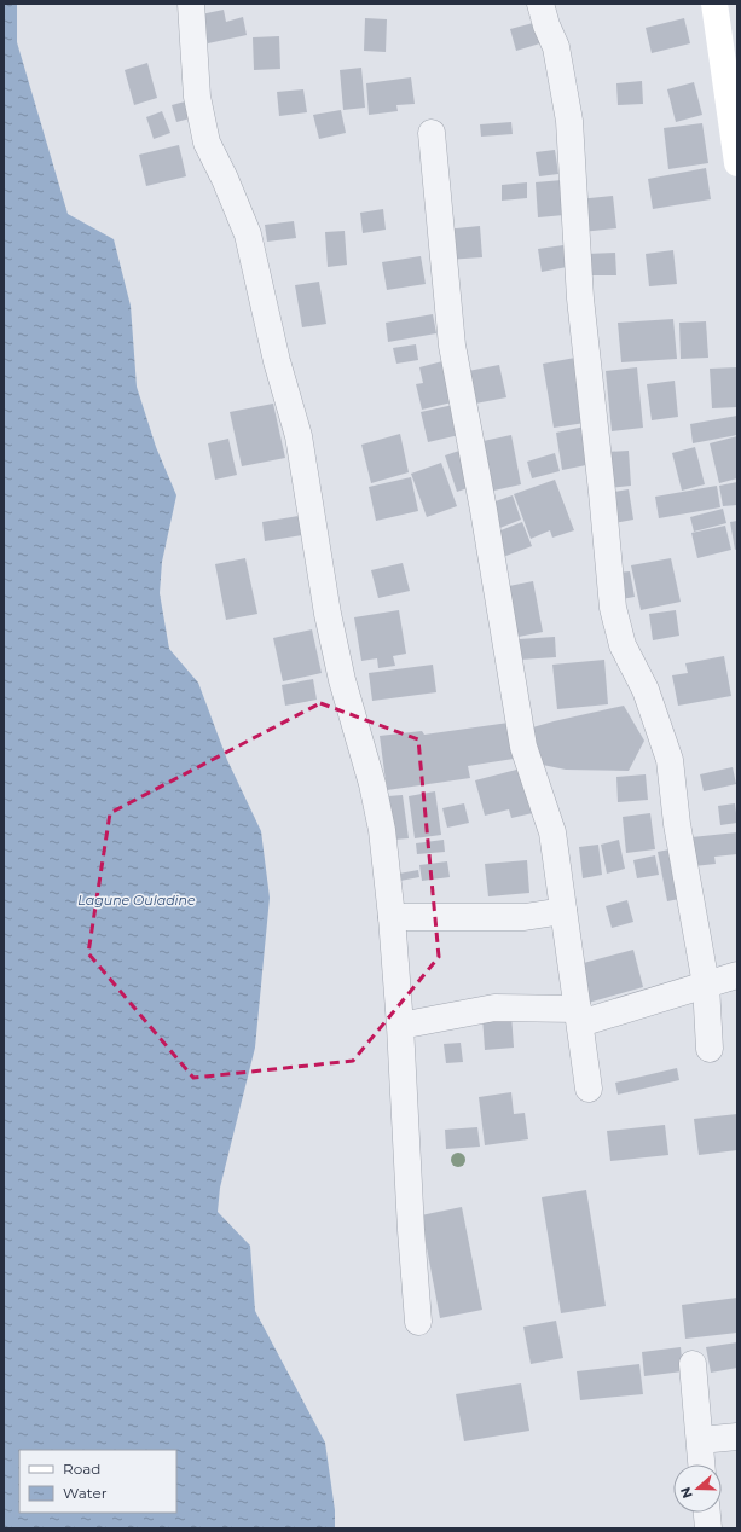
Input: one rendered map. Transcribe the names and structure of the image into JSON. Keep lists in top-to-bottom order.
{
  "water": ["Lagune Ouladine"],
  "legend": ["Road", "Water"],
  "north": "left"
}
